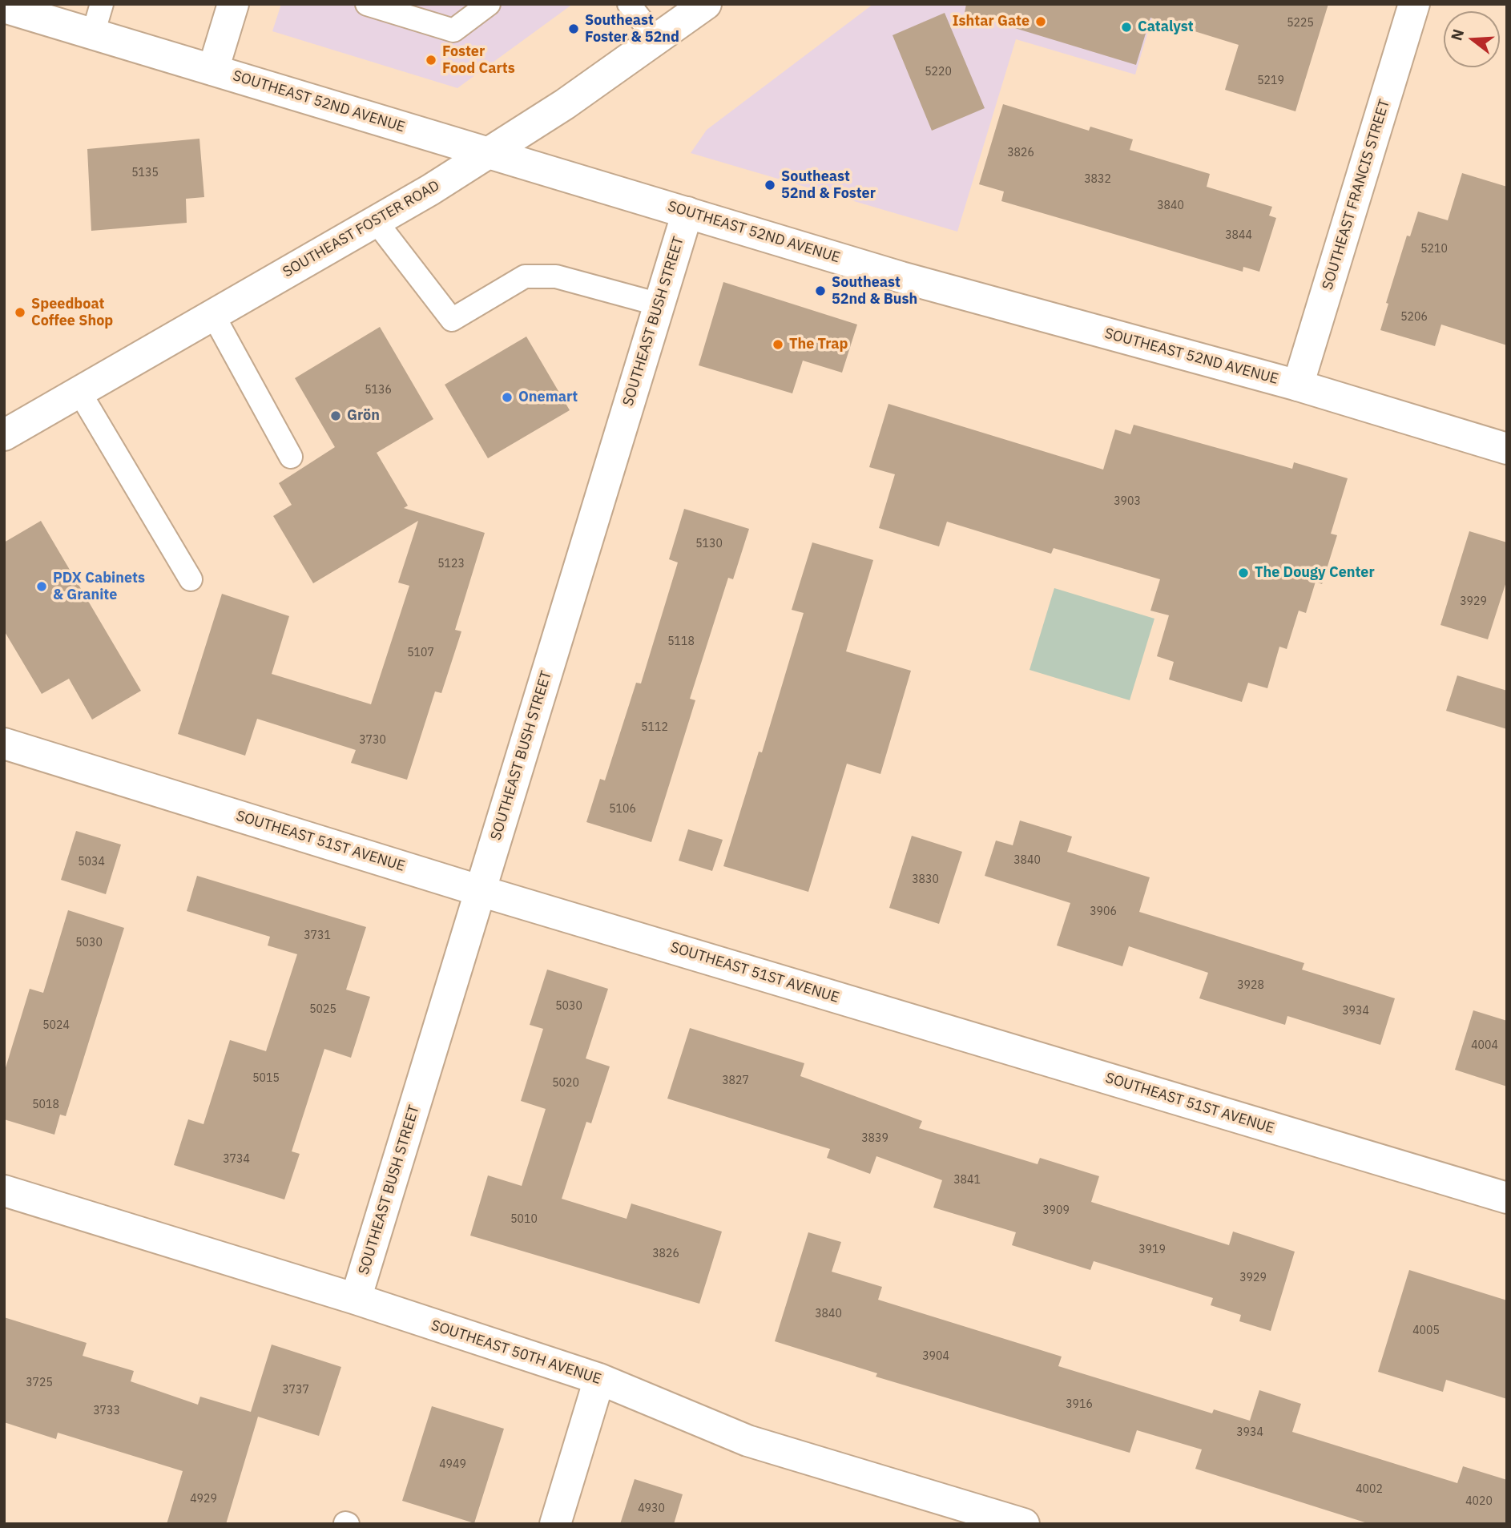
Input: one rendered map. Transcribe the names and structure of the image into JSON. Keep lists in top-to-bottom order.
{
  "streets": {
    "street": [
      "SOUTHEAST 52ND AVENUE",
      "SOUTHEAST FRANCIS STREET",
      "SOUTHEAST FOSTER ROAD",
      "SOUTHEAST BUSH STREET",
      "SOUTHEAST 51ST AVENUE",
      "SOUTHEAST 50TH AVENUE"
    ]
  },
  "crossings": [
    ["SOUTHEAST 52ND AVENUE", "SOUTHEAST FRANCIS STREET"],
    ["SOUTHEAST 52ND AVENUE", "SOUTHEAST FOSTER ROAD"],
    ["SOUTHEAST 52ND AVENUE", "SOUTHEAST BUSH STREET"],
    ["SOUTHEAST BUSH STREET", "SOUTHEAST 51ST AVENUE"],
    ["SOUTHEAST BUSH STREET", "SOUTHEAST 50TH AVENUE"]
  ],
  "places": [
    "Ishtar Gate",
    "Catalyst",
    "Southeast Foster & 52nd",
    "Foster Food Carts",
    "Southeast 52nd & Foster",
    "Southeast 52nd & Bush",
    "Speedboat Coffee Shop",
    "The Trap",
    "Onemart",
    "Grön",
    "The Dougy Center",
    "PDX Cabinets & Granite"
  ],
  "house_numbers": [
    "5225",
    "5220",
    "5219",
    "3826",
    "5135",
    "3832",
    "3840",
    "3844",
    "5210",
    "5206",
    "5136",
    "3903",
    "5130",
    "5123",
    "3929",
    "5118",
    "5107",
    "5112",
    "3730",
    "5106",
    "3840",
    "5034",
    "3830",
    "3906",
    "3731",
    "5030",
    "3928",
    "5030",
    "5025",
    "3934",
    "5024",
    "4004",
    "5015",
    "3827",
    "5020",
    "5018",
    "3839",
    "3734",
    "3841",
    "3909",
    "5010",
    "3919",
    "3826",
    "3929",
    "3840",
    "4005",
    "3904",
    "3725",
    "3737",
    "3916",
    "3733",
    "3934",
    "4949",
    "4002",
    "4929",
    "4020",
    "4930"
  ],
  "north": "left"
}
